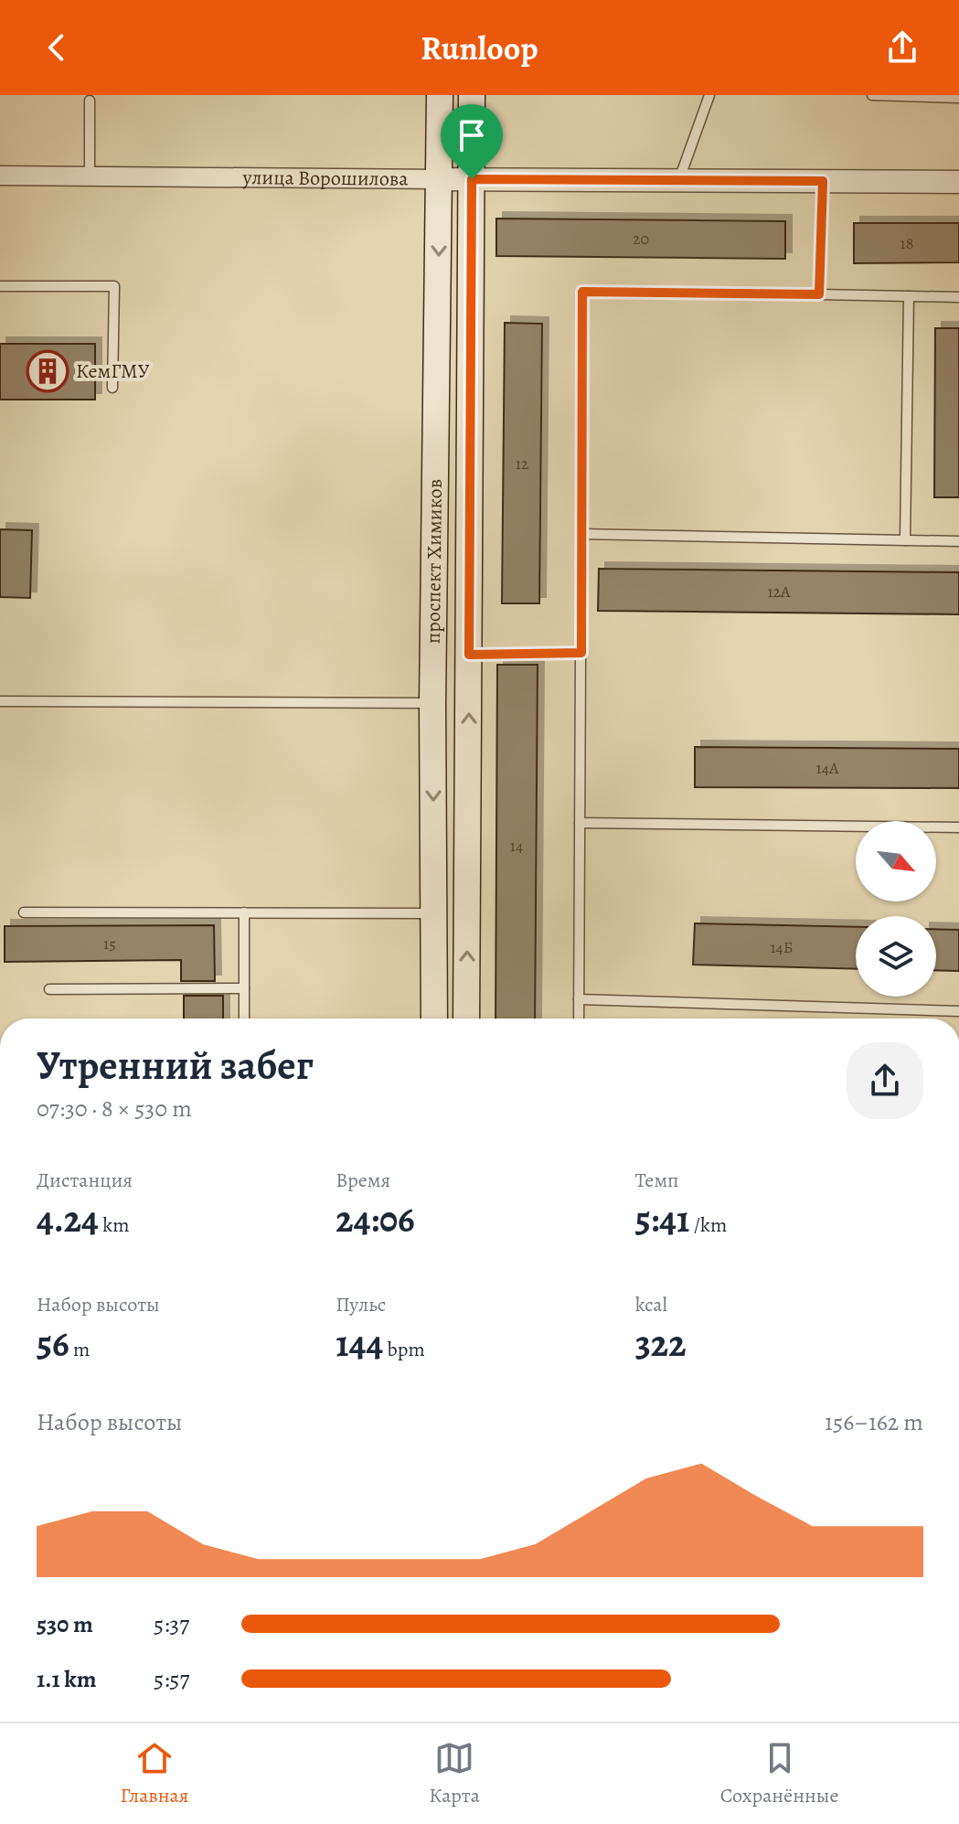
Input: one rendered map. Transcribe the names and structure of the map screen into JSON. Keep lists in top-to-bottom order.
{
  "streets": {
    "main road": ["проспект Химиков"],
    "street": ["улица Ворошилова"]
  },
  "crossings": [
    ["улица Ворошилова", "проспект Химиков"]
  ],
  "places": {
    "building": ["КемГМУ"]
  },
  "house_numbers": [
    "20",
    "18",
    "12",
    "12А",
    "14А",
    "14",
    "15",
    "14Б"
  ],
  "north": "bottom right",
  "page": {
    "header": "Runloop",
    "heading": ["Утренний забег", "07:30 · 8 × 530 m"],
    "stats": [
      ["Дистанция", "4.24 km"],
      ["Время", "24:06"],
      ["Темп", "5:41 /km"],
      ["Набор высоты", "56 m"],
      ["Пульс", "144 bpm"],
      ["kcal", "322"]
    ],
    "chart": ["Набор высоты", "156–162 m"],
    "list": [
      {
        "name": "530 m",
        "note": "5:37"
      },
      {
        "name": "1.1 km",
        "note": "5:57"
      }
    ],
    "tabs": ["Главная", "Карта", "Сохранённые"]
  }
}
